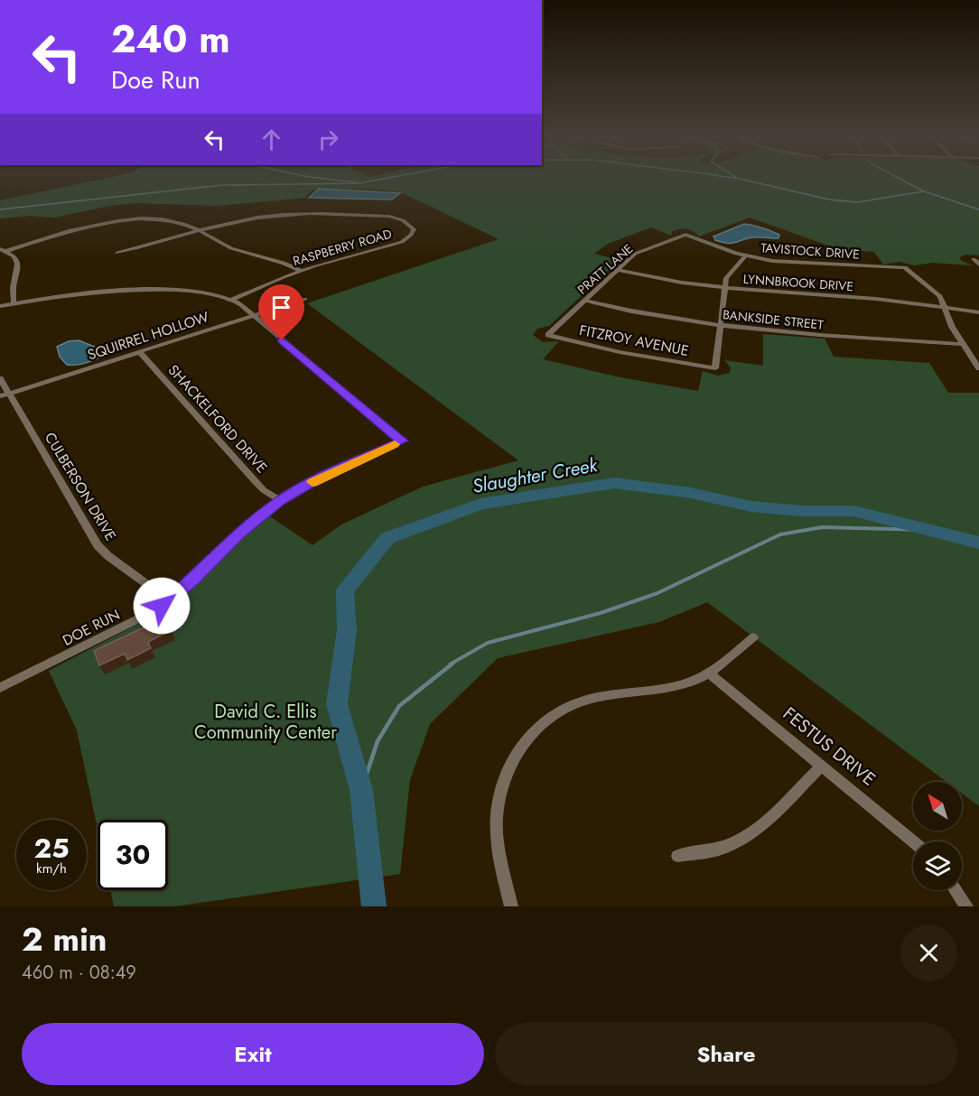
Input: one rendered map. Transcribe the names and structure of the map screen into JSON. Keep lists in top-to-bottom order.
{
  "streets": {
    "street": [
      "RASPBERRY ROAD",
      "TAVISTOCK DRIVE",
      "PRATT LANE",
      "LYNNBROOK DRIVE",
      "BANKSIDE STREET",
      "SQUIRREL HOLLOW",
      "FITZROY AVENUE",
      "SHACKELFORD DRIVE",
      "CULBERSON DRIVE",
      "DOE RUN",
      "FESTUS DRIVE"
    ]
  },
  "crossings": [
    ["TAVISTOCK DRIVE", "PRATT LANE"],
    ["TAVISTOCK DRIVE", "LYNNBROOK DRIVE"],
    ["PRATT LANE", "LYNNBROOK DRIVE"],
    ["PRATT LANE", "BANKSIDE STREET"],
    ["PRATT LANE", "FITZROY AVENUE"],
    ["BANKSIDE STREET", "FITZROY AVENUE"],
    ["SQUIRREL HOLLOW", "SHACKELFORD DRIVE"],
    ["SQUIRREL HOLLOW", "CULBERSON DRIVE"],
    ["SQUIRREL HOLLOW", "DOE RUN"],
    ["SHACKELFORD DRIVE", "DOE RUN"],
    ["CULBERSON DRIVE", "DOE RUN"]
  ],
  "water": ["Slaughter Creek"],
  "parks": ["David C. Ellis Community Center"],
  "north": "top left",
  "page": {
    "turn": ["240 m", "Doe Run"],
    "speed": "25 km/h",
    "limit": "30",
    "heading": ["2 min", "460 m · 08:49"],
    "buttons": ["Exit", "Share"]
  }
}
